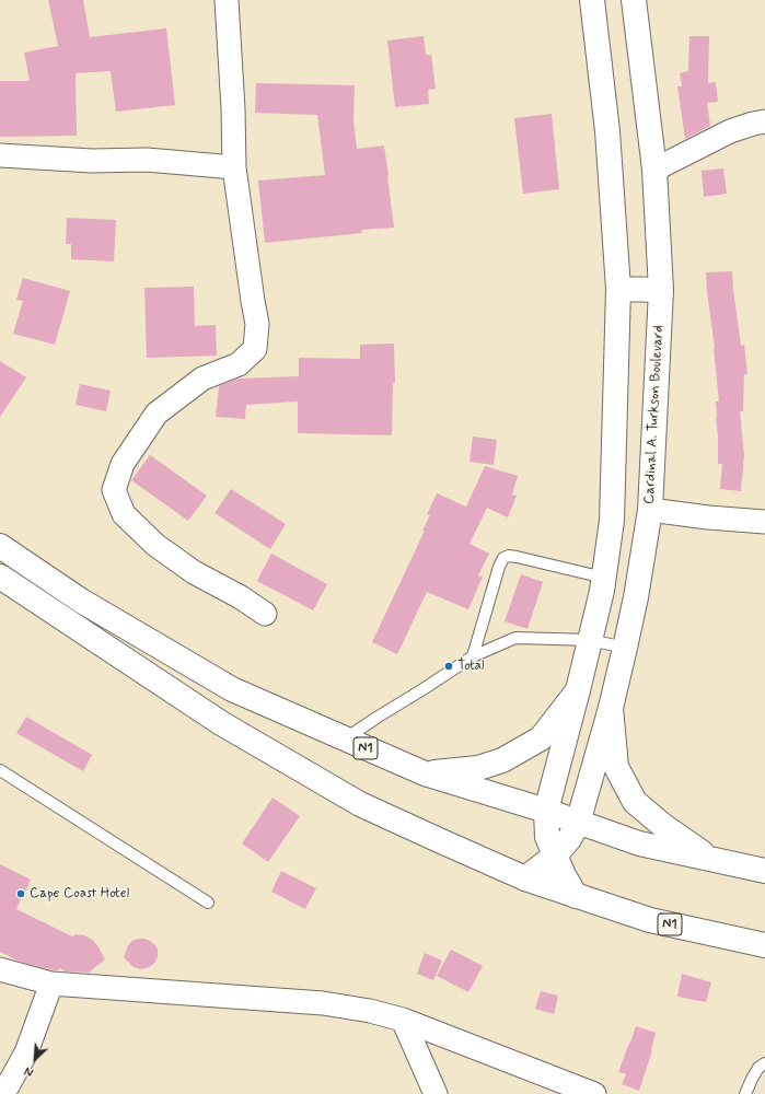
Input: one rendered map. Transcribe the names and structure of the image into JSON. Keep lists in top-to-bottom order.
{
  "streets": {
    "main road": ["Cardinal A. Turkson Boulevard", "N1"]
  },
  "crossings": [
    ["Cardinal A. Turkson Boulevard", "N1"]
  ],
  "places": ["Total", "Cape Coast Hotel"],
  "north": "bottom left"
}
